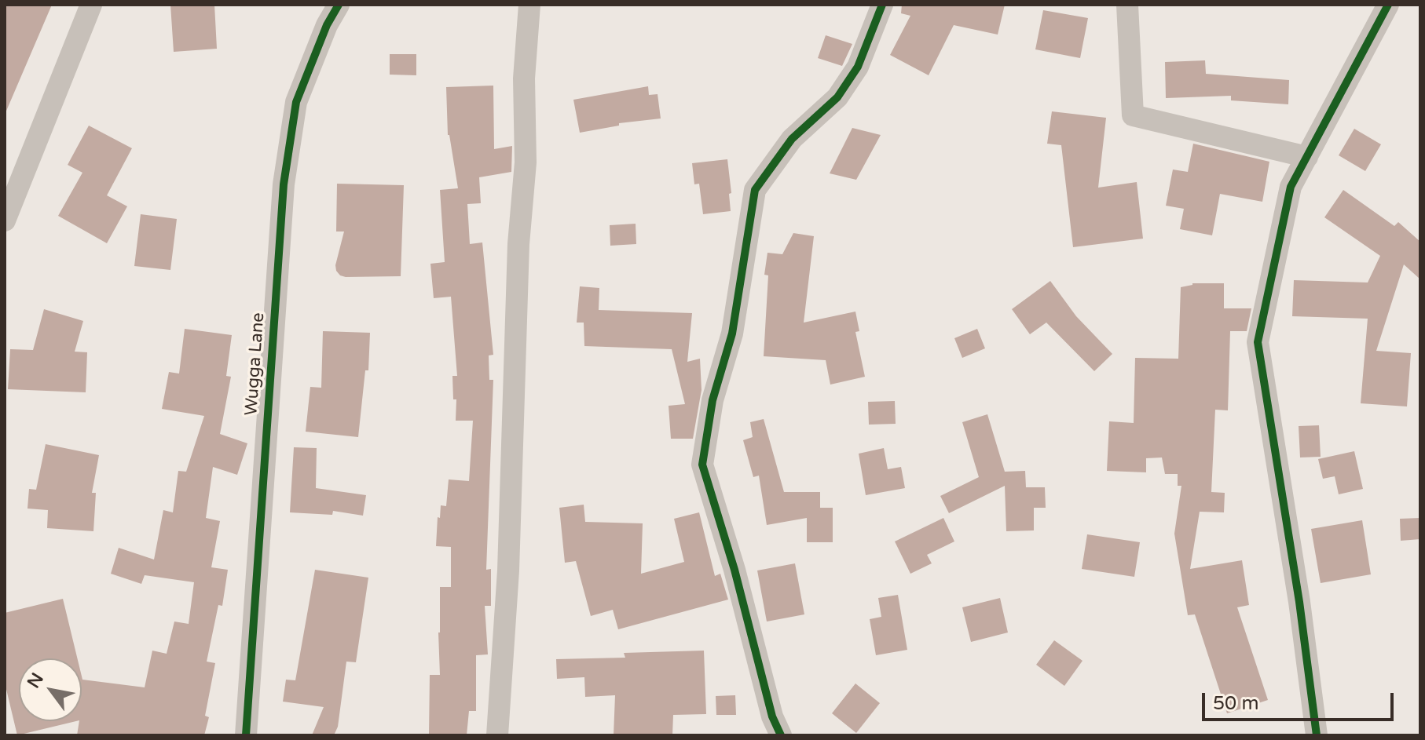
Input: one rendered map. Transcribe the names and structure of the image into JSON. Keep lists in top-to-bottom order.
{
  "streets": {
    "street": ["Wugga Lane"]
  },
  "scale_bar": "50 m",
  "north": "top left"
}
